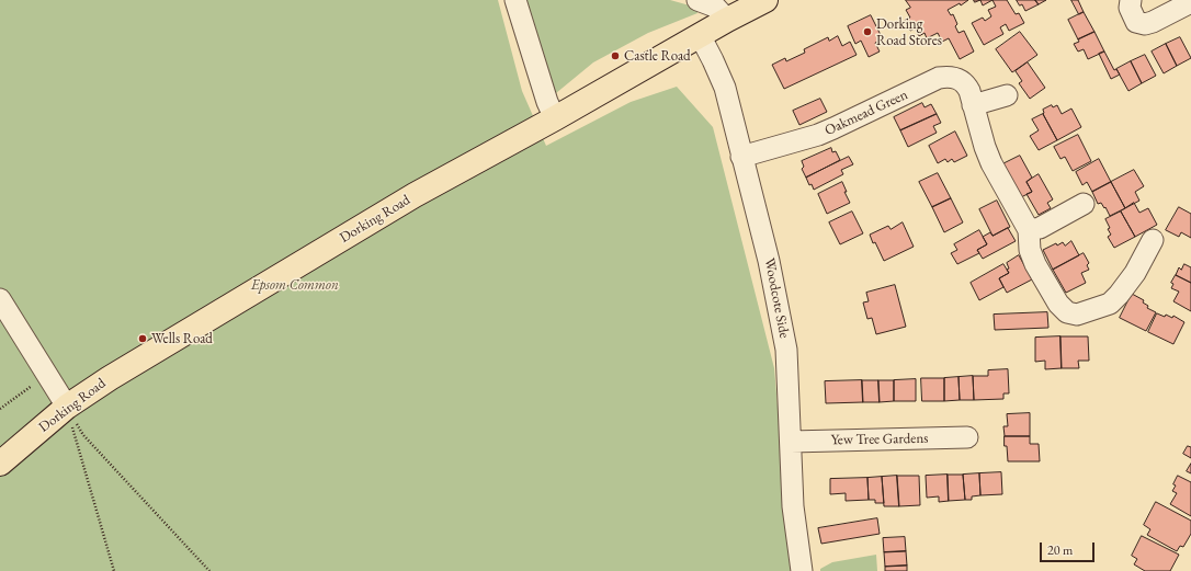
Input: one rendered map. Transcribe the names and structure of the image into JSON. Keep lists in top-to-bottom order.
{
  "streets": {
    "highway": ["Dorking Road"],
    "street": ["Oakmead Green", "Woodcote Side", "Yew Tree Gardens"]
  },
  "crossings": [
    ["Oakmead Green", "Woodcote Side"],
    ["Dorking Road", "Woodcote Side"],
    ["Woodcote Side", "Yew Tree Gardens"]
  ],
  "parks": ["Epsom Common"],
  "places": ["Dorking Road Stores", "Castle Road", "Wells Road"],
  "scale_bar": "20 m"
}
